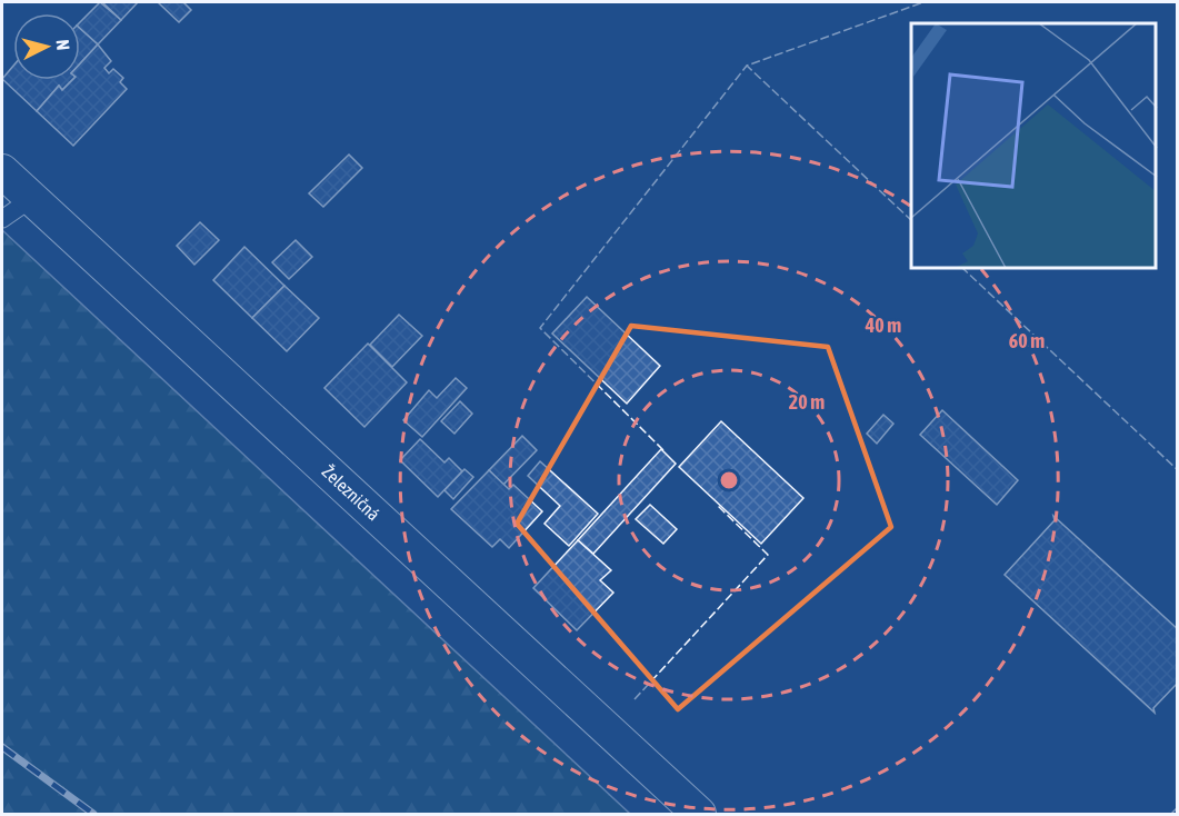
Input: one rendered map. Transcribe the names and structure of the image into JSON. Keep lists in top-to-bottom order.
{
  "streets": {
    "street": ["Železničná"]
  },
  "north": "right",
  "rings": ["40 m", "60 m", "20 m"]
}
